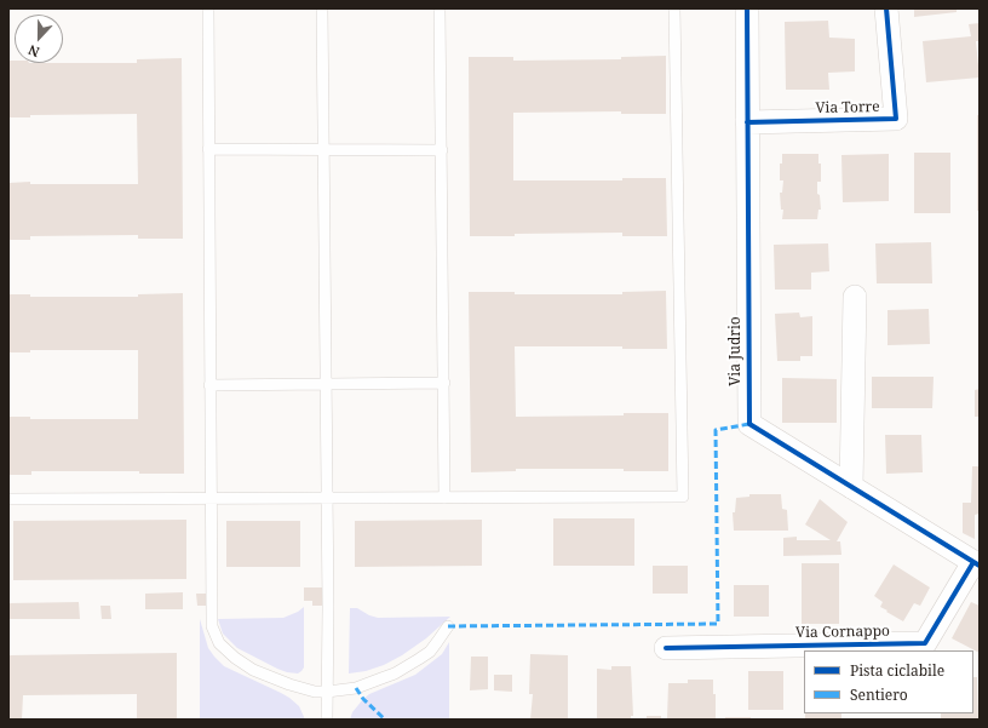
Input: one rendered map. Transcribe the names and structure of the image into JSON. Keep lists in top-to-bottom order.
{
  "streets": {
    "street": ["Via Torre", "Via Judrio", "Via Cornappo"]
  },
  "crossings": [
    ["Via Torre", "Via Judrio"],
    ["Via Judrio", "Via Cornappo"]
  ],
  "legend": ["Pista ciclabile", "Sentiero"],
  "north": "bottom"
}
